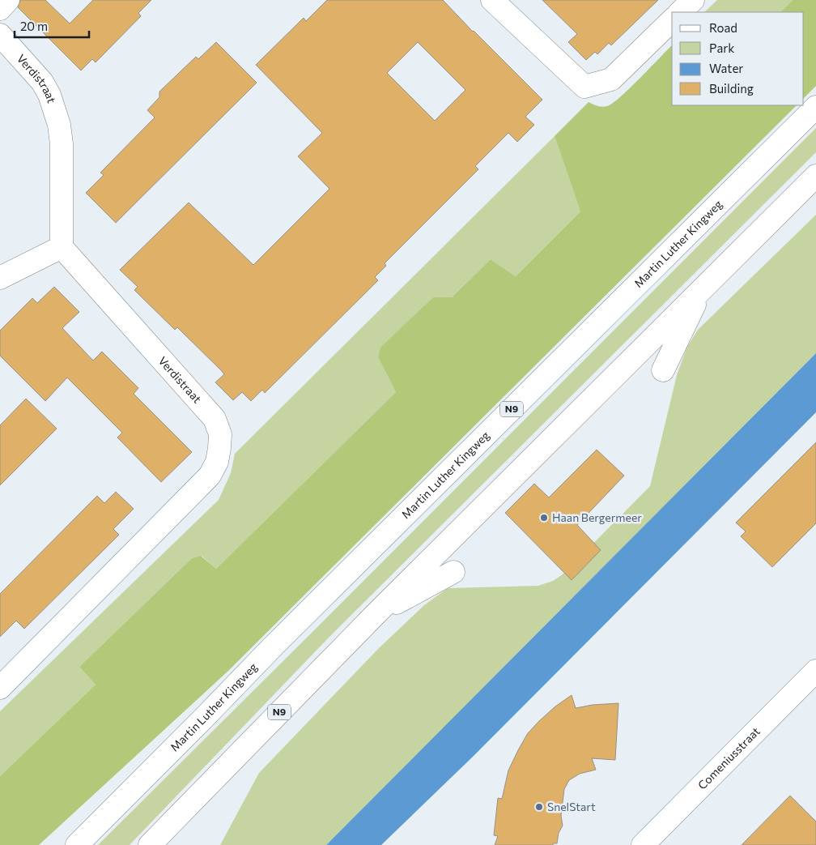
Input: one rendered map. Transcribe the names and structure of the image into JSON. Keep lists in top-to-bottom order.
{
  "streets": {
    "main road": [
      "Verdistraat",
      "Martin Luther Kingweg",
      "N9",
      "Comeniusstraat"
    ]
  },
  "places": ["Haan Bergermeer", "SnelStart"],
  "legend": [
    "Road",
    "Park",
    "Water",
    "Building"
  ],
  "scale_bar": "20 m"
}
